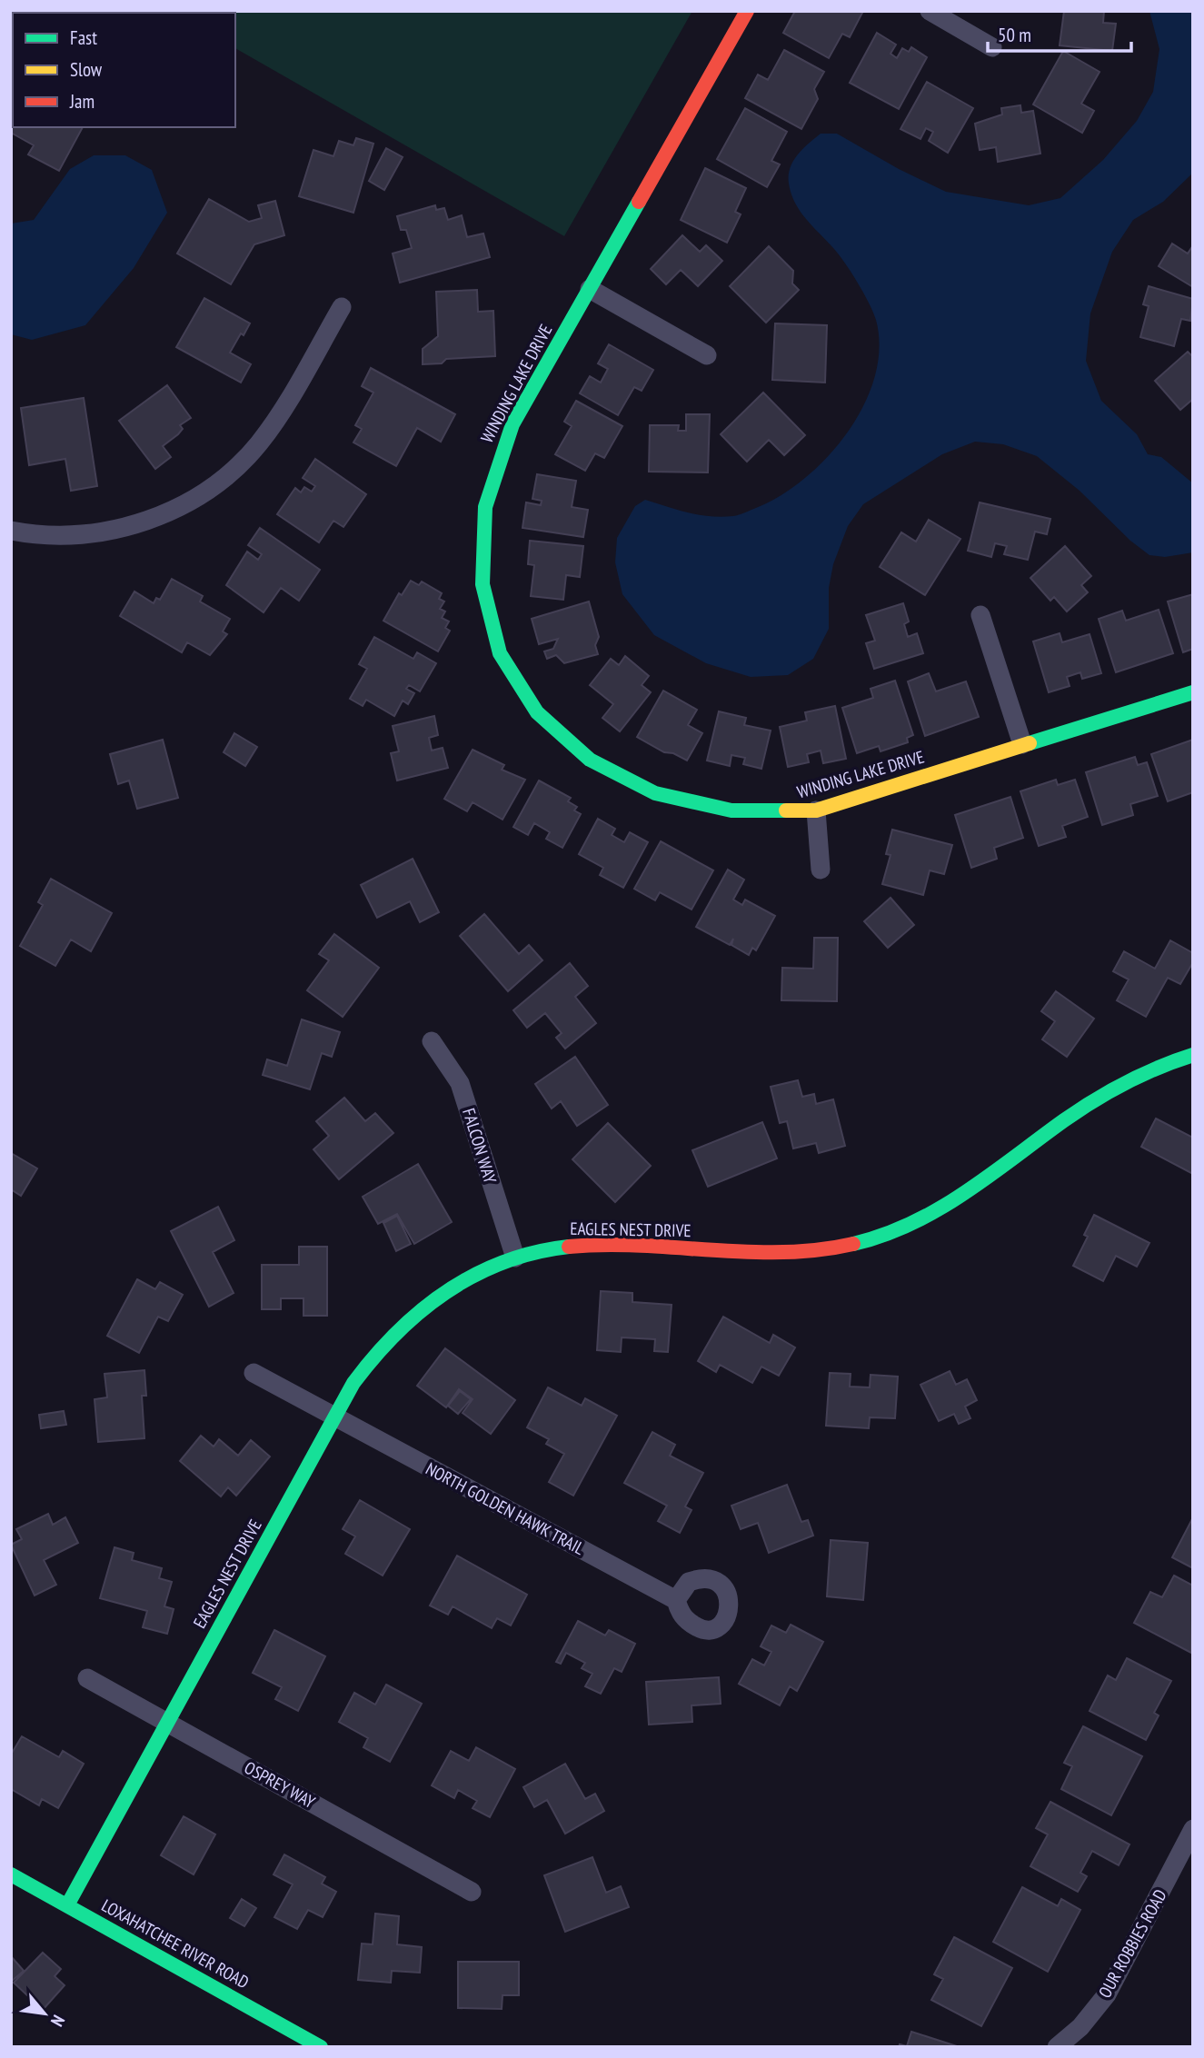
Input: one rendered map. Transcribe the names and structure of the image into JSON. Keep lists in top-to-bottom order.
{
  "streets": {
    "street": [
      "WINDING LAKE DRIVE",
      "FALCON WAY",
      "EAGLES NEST DRIVE",
      "NORTH GOLDEN HAWK TRAIL",
      "OSPREY WAY",
      "LOXAHATCHEE RIVER ROAD",
      "OUR ROBBIES ROAD"
    ]
  },
  "crossings": [
    ["FALCON WAY", "EAGLES NEST DRIVE"],
    ["EAGLES NEST DRIVE", "NORTH GOLDEN HAWK TRAIL"],
    ["EAGLES NEST DRIVE", "OSPREY WAY"],
    ["EAGLES NEST DRIVE", "LOXAHATCHEE RIVER ROAD"]
  ],
  "legend": ["Fast", "Slow", "Jam"],
  "scale_bar": "50 m",
  "north": "bottom right"
}
